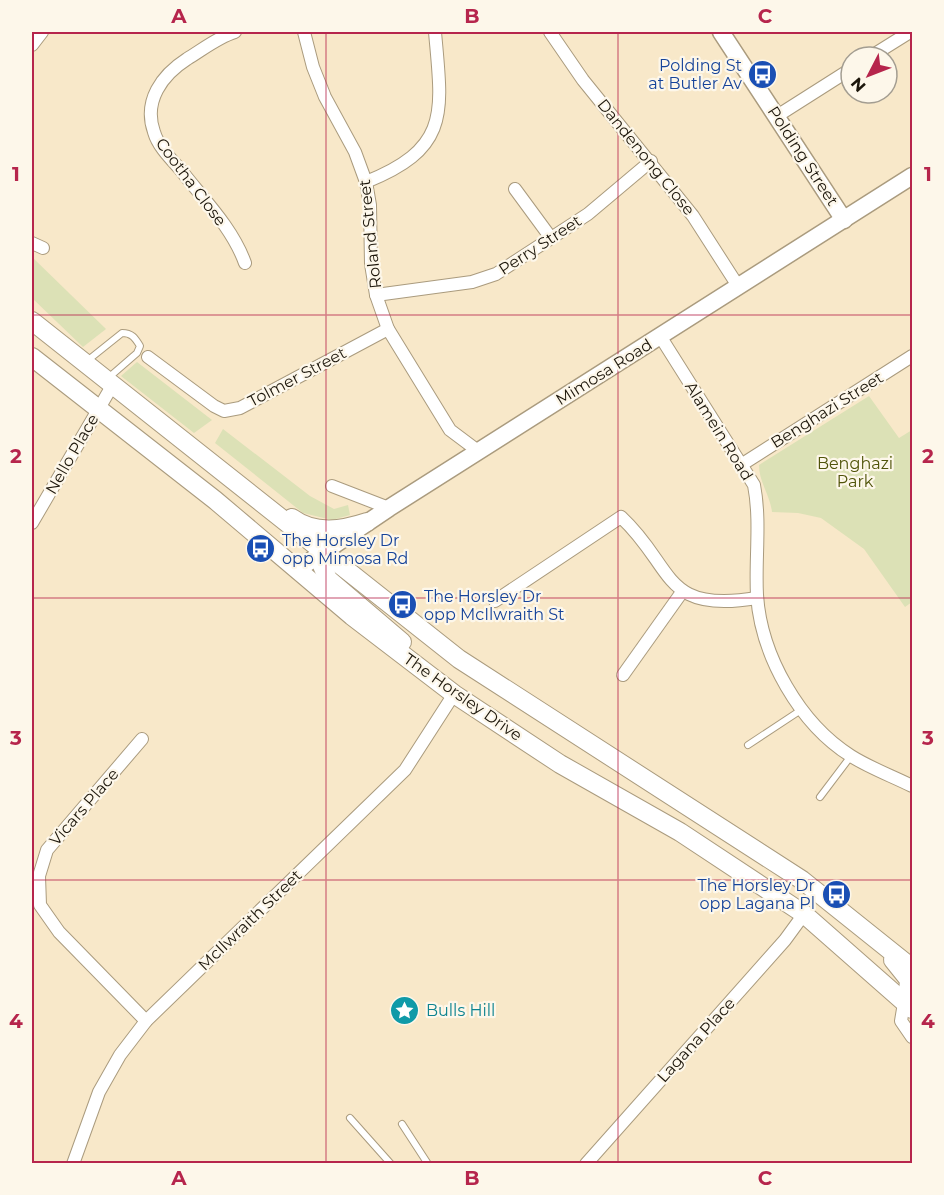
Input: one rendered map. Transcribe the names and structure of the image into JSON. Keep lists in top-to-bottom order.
{
  "streets": {
    "main road": ["Polding Street", "Mimosa Road", "The Horsley Drive"],
    "street": [
      "Dandenong Close",
      "Cootha Close",
      "Roland Street",
      "Perry Street",
      "Tolmer Street",
      "Benghazi Street",
      "Alamein Road",
      "Nello Place",
      "Vicars Place",
      "McIlwraith Street",
      "Lagana Place"
    ]
  },
  "crossings": [
    ["Polding Street", "Mimosa Road"],
    ["Dandenong Close", "Perry Street"],
    ["Dandenong Close", "Mimosa Road"],
    ["Roland Street", "Perry Street"],
    ["Roland Street", "Mimosa Road"],
    ["Roland Street", "Tolmer Street"],
    ["Mimosa Road", "Alamein Road"],
    ["Mimosa Road", "The Horsley Drive"],
    ["Benghazi Street", "Alamein Road"],
    ["Nello Place", "The Horsley Drive"],
    ["The Horsley Drive", "McIlwraith Street"],
    ["The Horsley Drive", "Lagana Place"],
    ["Vicars Place", "McIlwraith Street"]
  ],
  "parks": ["Benghazi Park"],
  "places": {
    "bus stop": [
      "Polding St at Butler Av",
      "The Horsley Dr opp Mimosa Rd",
      "The Horsley Dr opp McIlwraith St",
      "The Horsley Dr opp Lagana Pl"
    ],
    "place": ["Bulls Hill"]
  },
  "north": "bottom left",
  "grid": {
    "columns": ["A", "B", "C"],
    "rows": [
      "1",
      "2",
      "3",
      "4"
    ]
  }
}
